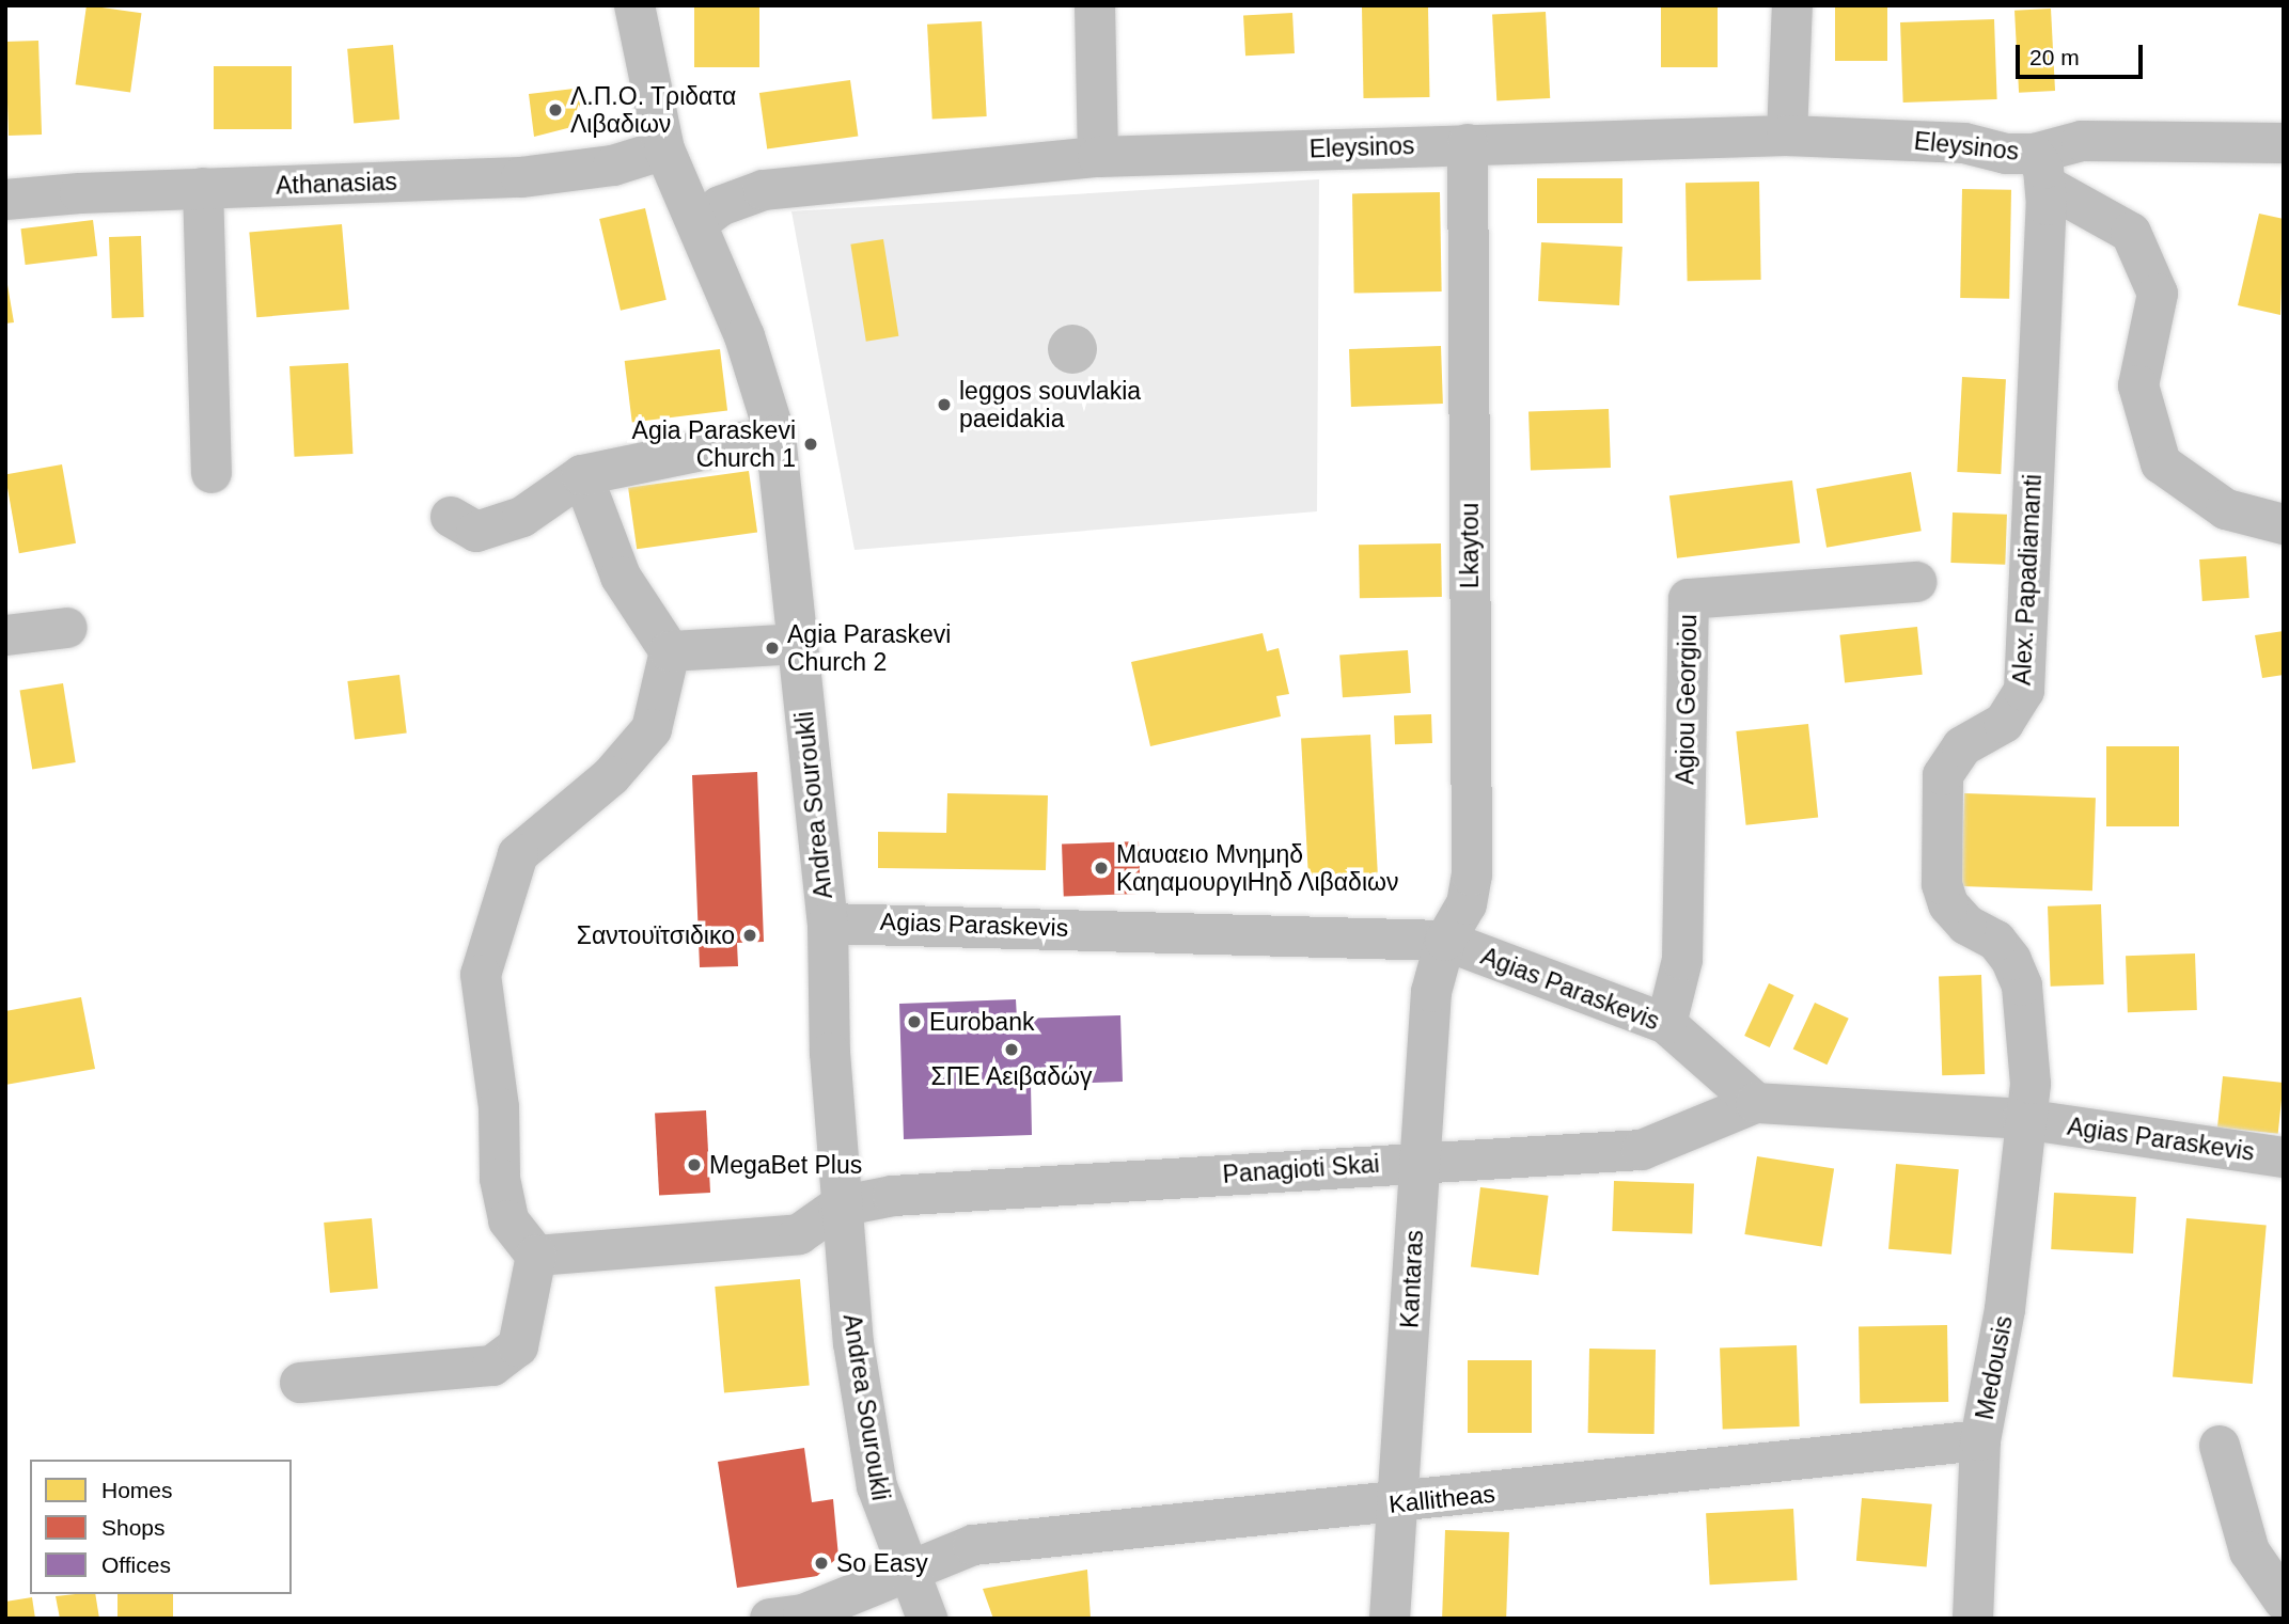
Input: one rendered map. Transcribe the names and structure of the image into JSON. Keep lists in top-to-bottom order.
{
  "streets": {
    "street": [
      "Eleysinos",
      "Athanasias",
      "Lkaytou",
      "Alex. Papadiamanti",
      "Agiou Georgiou",
      "Andrea Souroukli",
      "Agias Paraskevis",
      "Panagioti Skai",
      "Kantaras",
      "Medousis",
      "Kallitheas"
    ]
  },
  "crossings": [
    ["Eleysinos", "Lkaytou"],
    ["Eleysinos", "Alex. Papadiamanti"],
    ["Eleysinos", "Andrea Souroukli"],
    ["Athanasias", "Andrea Souroukli"],
    ["Lkaytou", "Agias Paraskevis"],
    ["Lkaytou", "Kantaras"],
    ["Alex. Papadiamanti", "Agias Paraskevis"],
    ["Alex. Papadiamanti", "Medousis"],
    ["Agiou Georgiou", "Agias Paraskevis"],
    ["Andrea Souroukli", "Agias Paraskevis"],
    ["Andrea Souroukli", "Panagioti Skai"],
    ["Andrea Souroukli", "Kallitheas"],
    ["Agias Paraskevis", "Panagioti Skai"],
    ["Agias Paraskevis", "Kantaras"],
    ["Agias Paraskevis", "Medousis"],
    ["Panagioti Skai", "Kantaras"],
    ["Kantaras", "Kallitheas"],
    ["Medousis", "Kallitheas"]
  ],
  "places": [
    "Λ.Π.Ο. Τριδατα Λιβαδιων",
    "leggos souvlakia paeidakia",
    "Agia Paraskevi Church 1",
    "Agia Paraskevi Church 2",
    "Μαυαειο Μνημηδ ΚαηαμουργιΗηδ Λιβαδιων",
    "Σαντουϊτσιδικο",
    "Eurobank",
    "ΣΠΕ Αειβαδώγ",
    "MegaBet Plus",
    "So Easy"
  ],
  "legend": ["Homes", "Shops", "Offices"],
  "scale_bar": "20 m"
}
